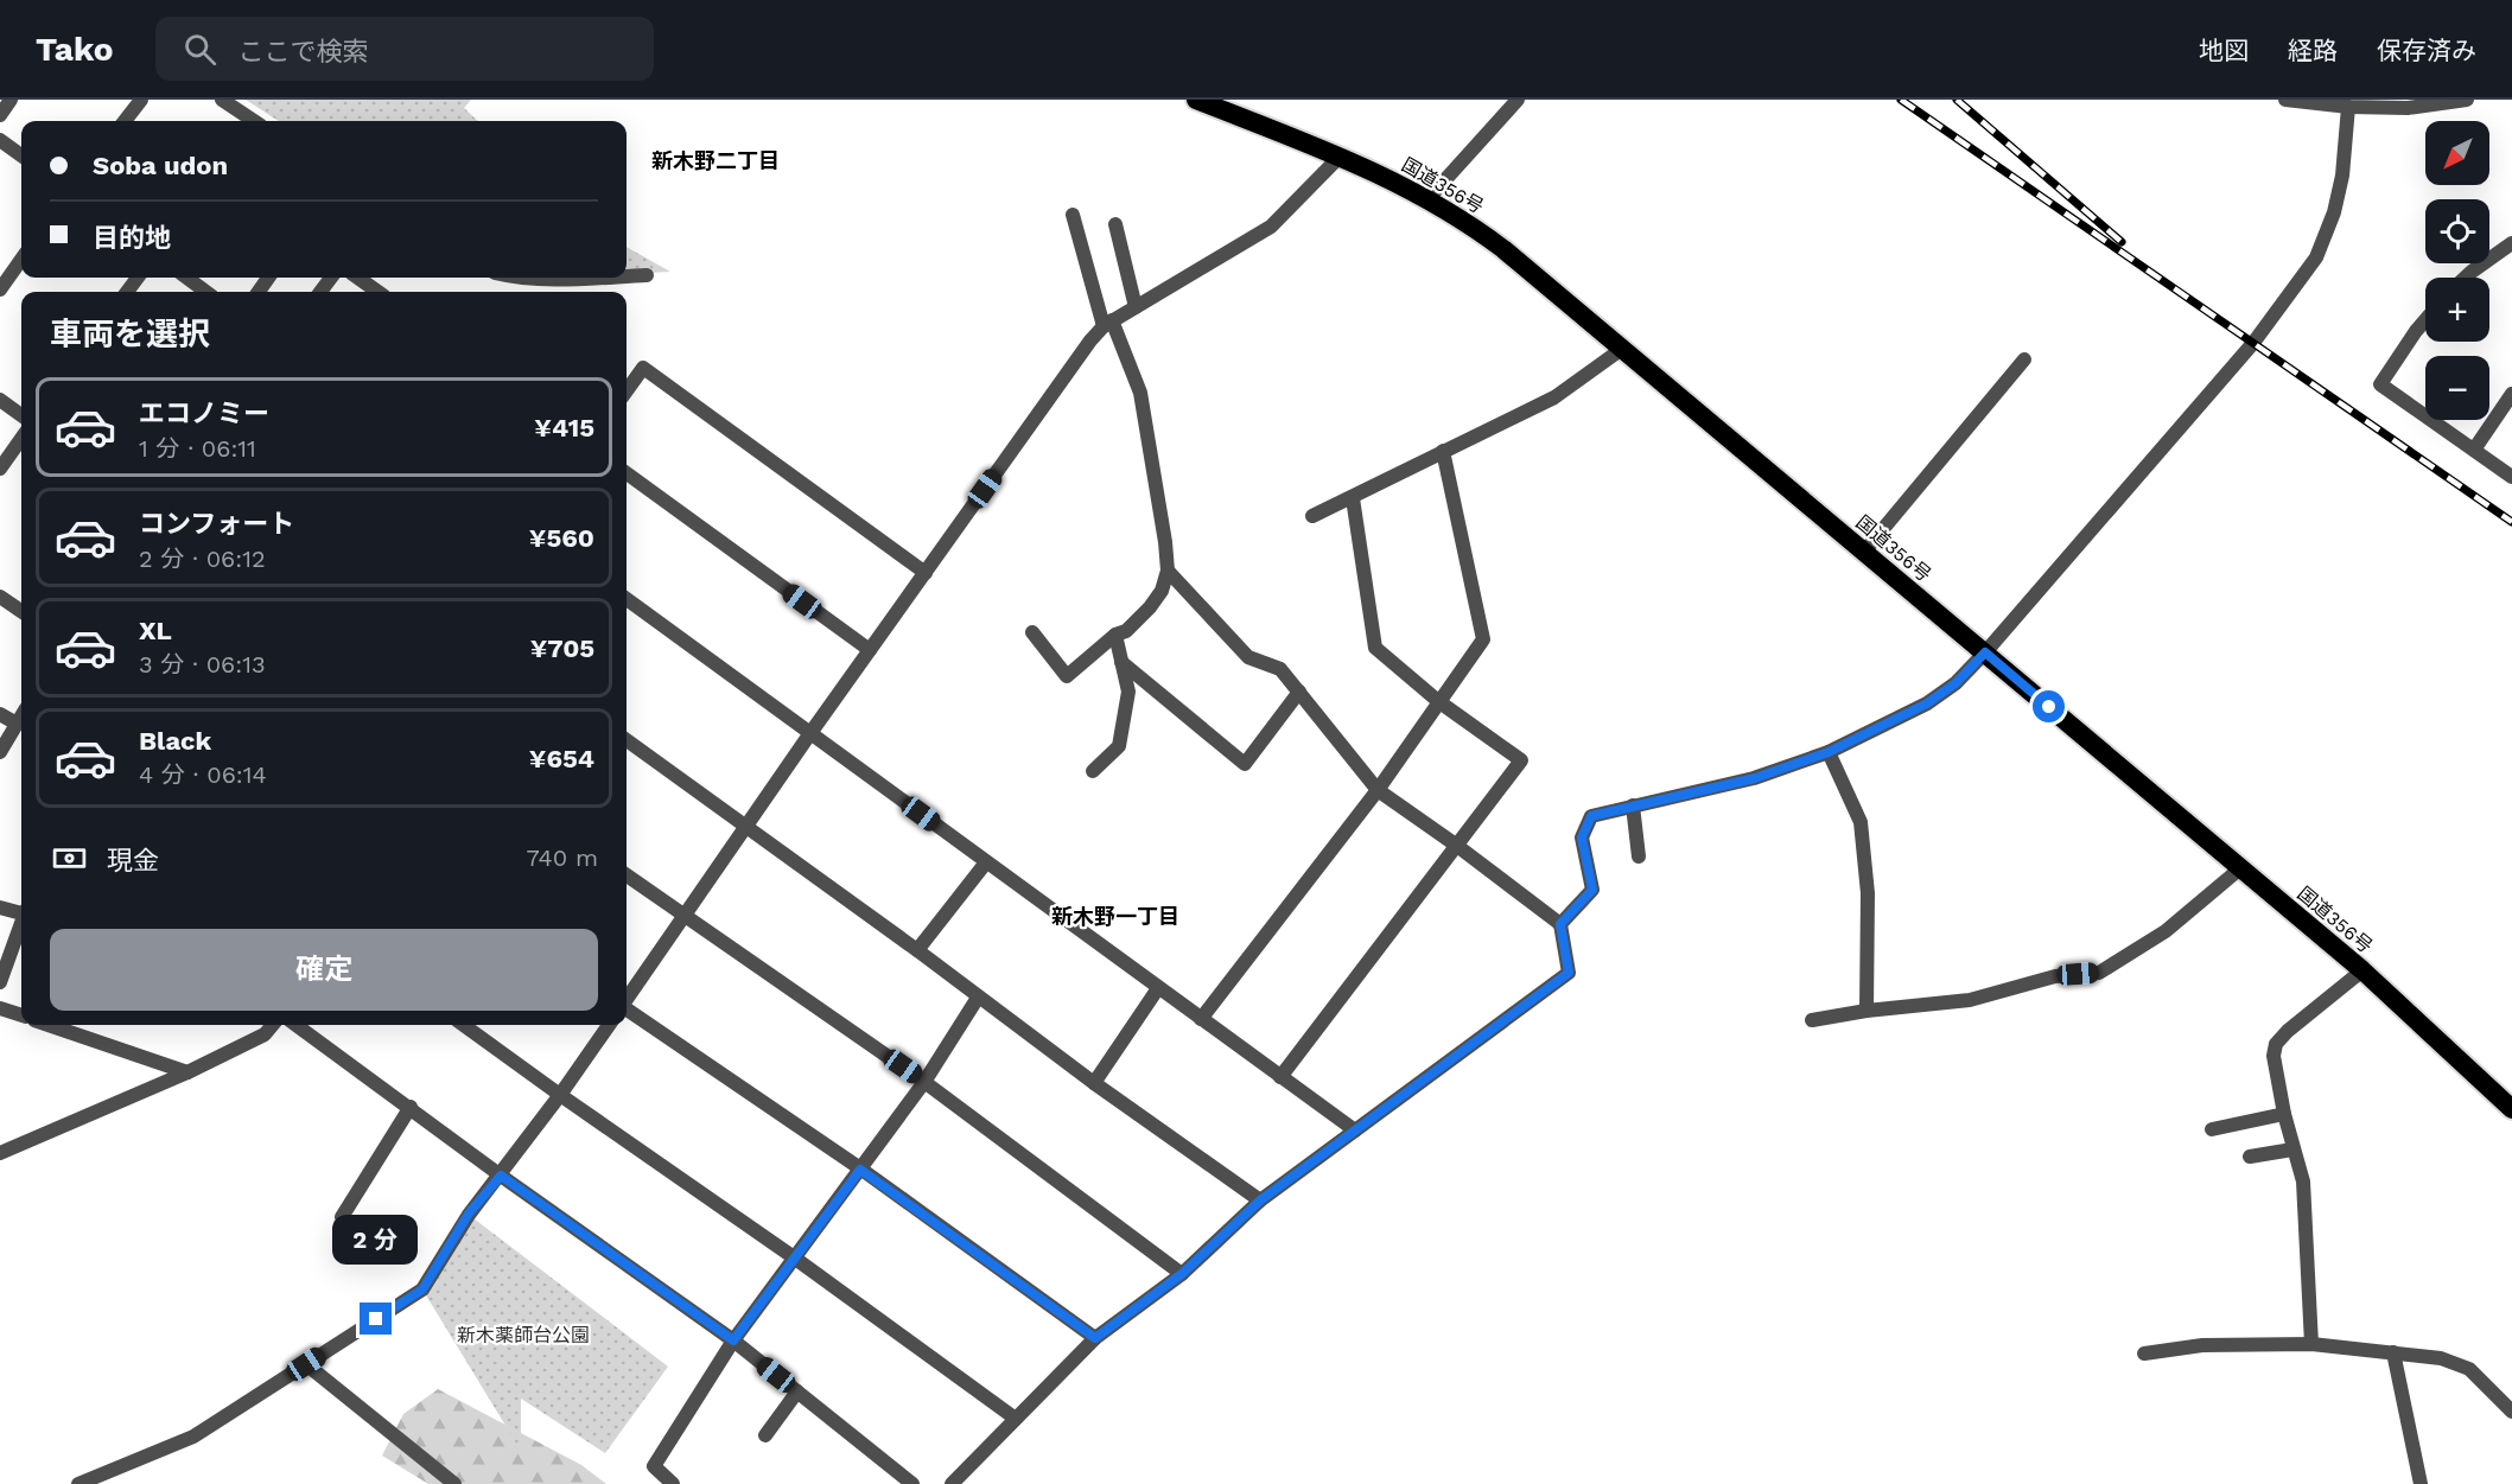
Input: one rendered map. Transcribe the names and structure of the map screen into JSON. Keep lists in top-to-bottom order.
{
  "streets": {
    "highway": ["国道356号"]
  },
  "districts": ["新木野二丁目", "新木野一丁目"],
  "parks": ["新木薬師台公園"],
  "north": "bottom left",
  "page": {
    "header": "Tako",
    "search": "ここで検索",
    "nav": ["地図", "経路", "保存済み"],
    "map_buttons": ["+", "−"],
    "banner": ["Soba udon", "目的地"],
    "heading": "車両を選択",
    "list": [
      {
        "name": "エコノミー",
        "note": "1 分 · 06:11",
        "value": "¥415"
      },
      {
        "name": "コンフォート",
        "note": "2 分 · 06:12",
        "value": "¥560"
      },
      {
        "name": "XL",
        "note": "3 分 · 06:13",
        "value": "¥705"
      },
      {
        "name": "Black",
        "note": "4 分 · 06:14",
        "value": "¥654"
      }
    ],
    "pay": ["現金", "740 m"],
    "buttons": "確定",
    "bubble": "2 分"
  }
}
